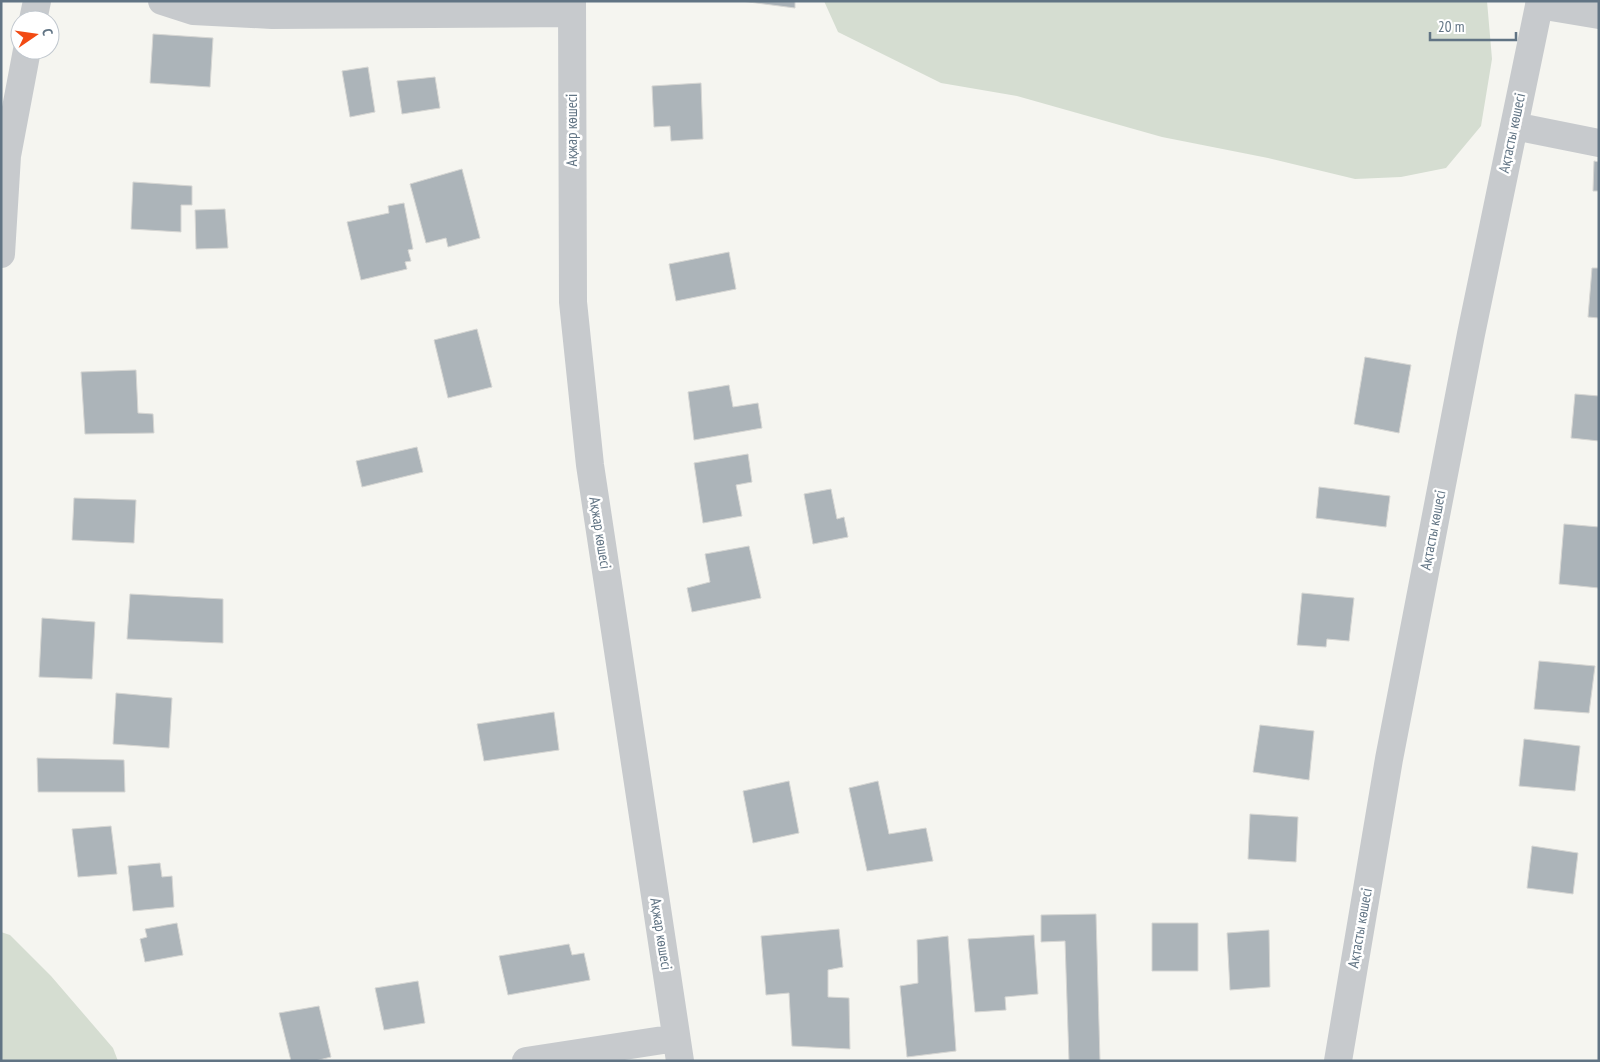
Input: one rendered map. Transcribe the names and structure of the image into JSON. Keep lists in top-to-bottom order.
{
  "streets": {
    "street": ["Ақжар көшесі", "Ақтасты көшесі"]
  },
  "scale_bar": "20 m",
  "north": "right"
}
